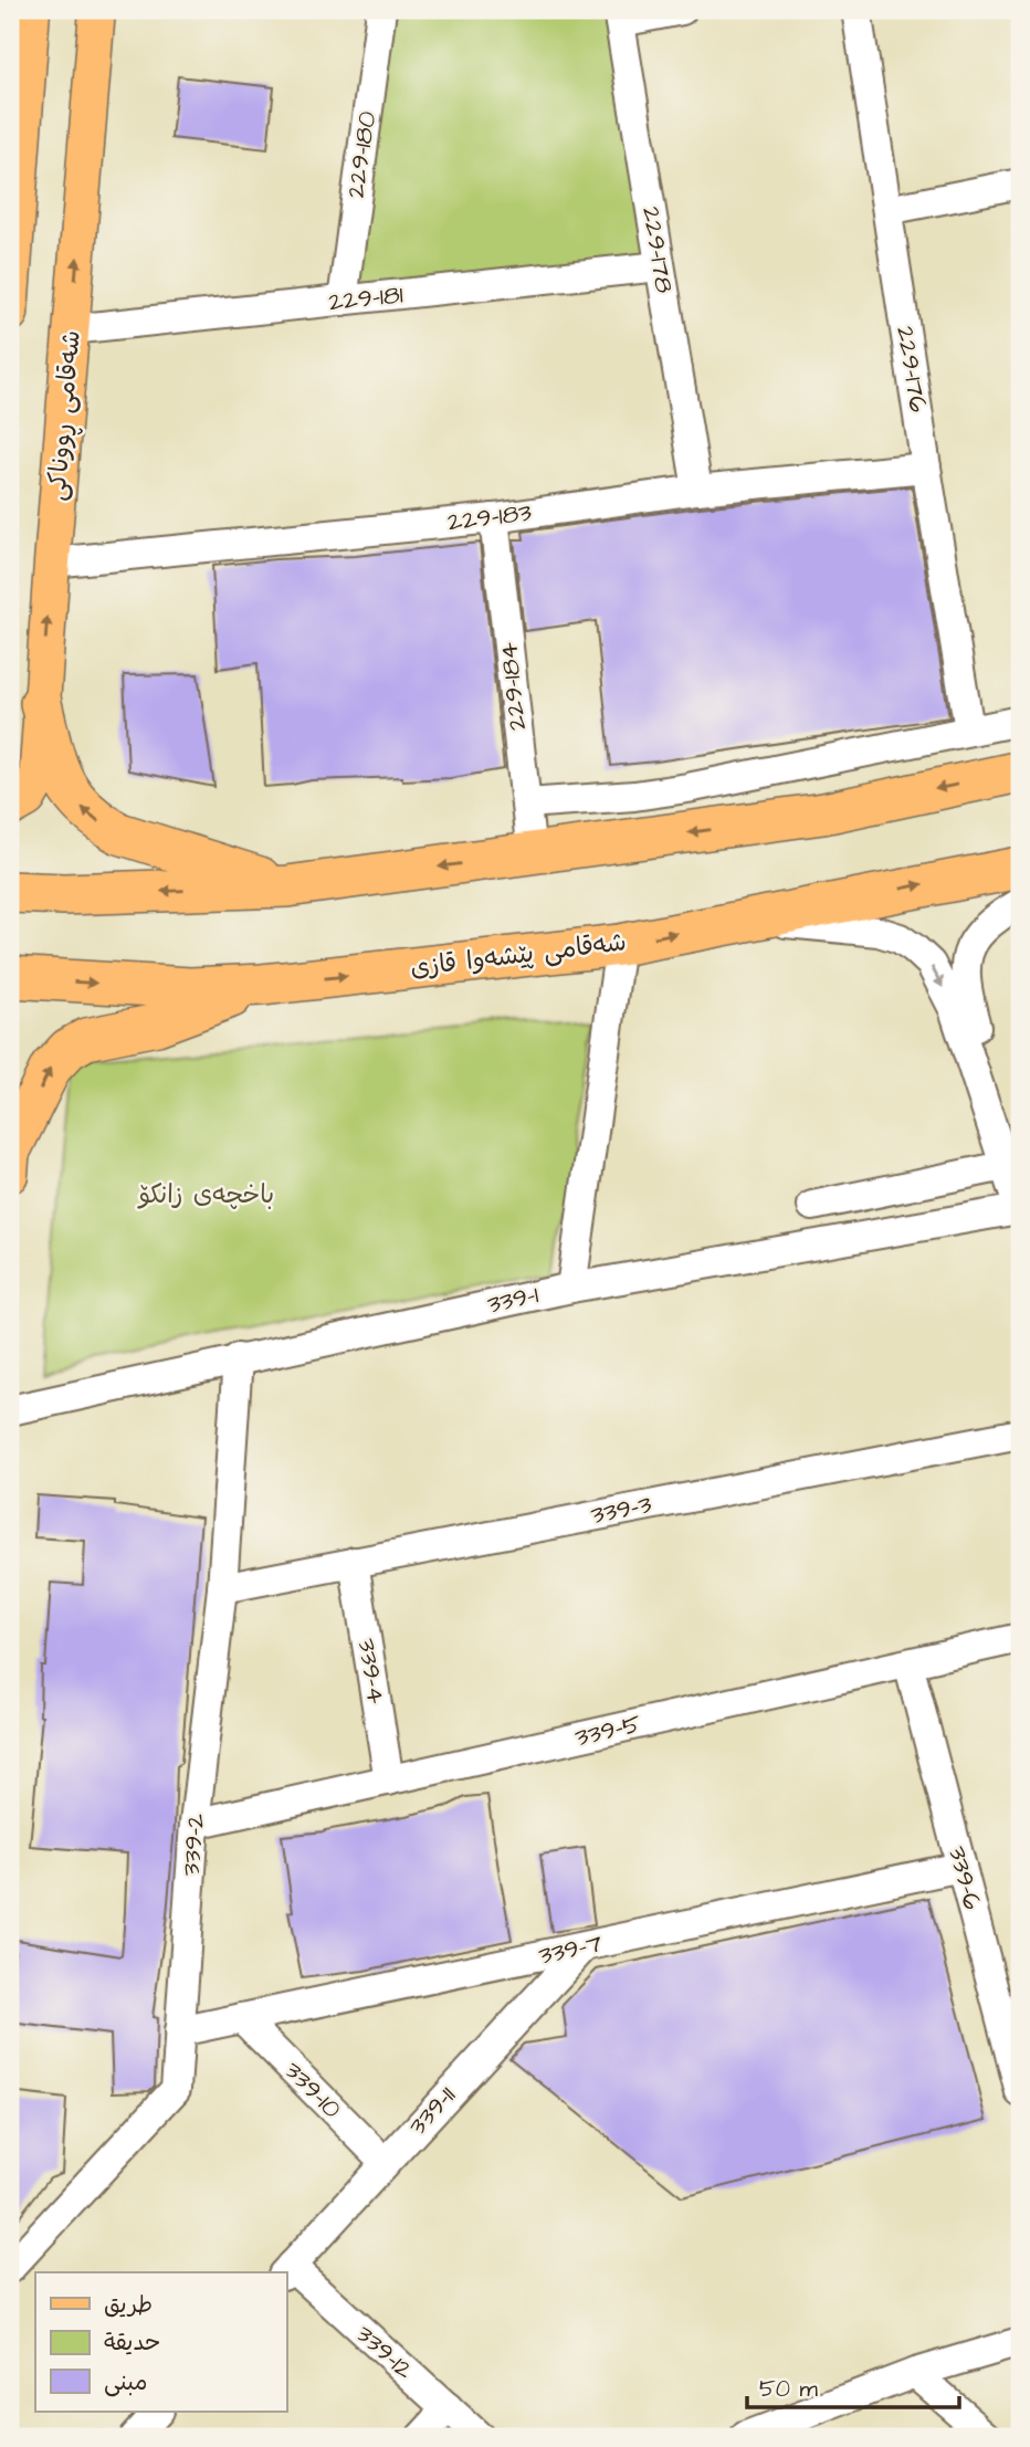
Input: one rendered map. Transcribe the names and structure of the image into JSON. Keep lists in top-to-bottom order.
{
  "streets": {
    "highway": ["شەقامی پێشەوا قازی"],
    "main road": ["شەقامی ڕووناکی"],
    "street": [
      "229-180",
      "229-178",
      "229-181",
      "229-176",
      "229-183",
      "229-184",
      "339-1",
      "339-3",
      "339-4",
      "339-5",
      "339-2",
      "339-6",
      "339-7",
      "339-10",
      "339-11",
      "339-12"
    ]
  },
  "crossings": [
    ["229-180", "229-181"],
    ["229-178", "229-181"],
    ["229-178", "229-183"],
    ["229-181", "شەقامی ڕووناکی"],
    ["229-176", "229-183"],
    ["شەقامی ڕووناکی", "229-183"],
    ["229-183", "229-184"],
    ["339-1", "339-2"],
    ["339-3", "339-4"],
    ["339-3", "339-2"],
    ["339-4", "339-5"],
    ["339-5", "339-2"],
    ["339-5", "339-6"],
    ["339-2", "339-7"],
    ["339-6", "339-7"],
    ["339-7", "339-10"],
    ["339-7", "339-11"],
    ["339-10", "339-11"],
    ["339-11", "339-12"]
  ],
  "parks": ["باخچەی زانکۆ"],
  "legend": ["طريق", "حديقة", "مبنى"],
  "scale_bar": "50 m"
}
